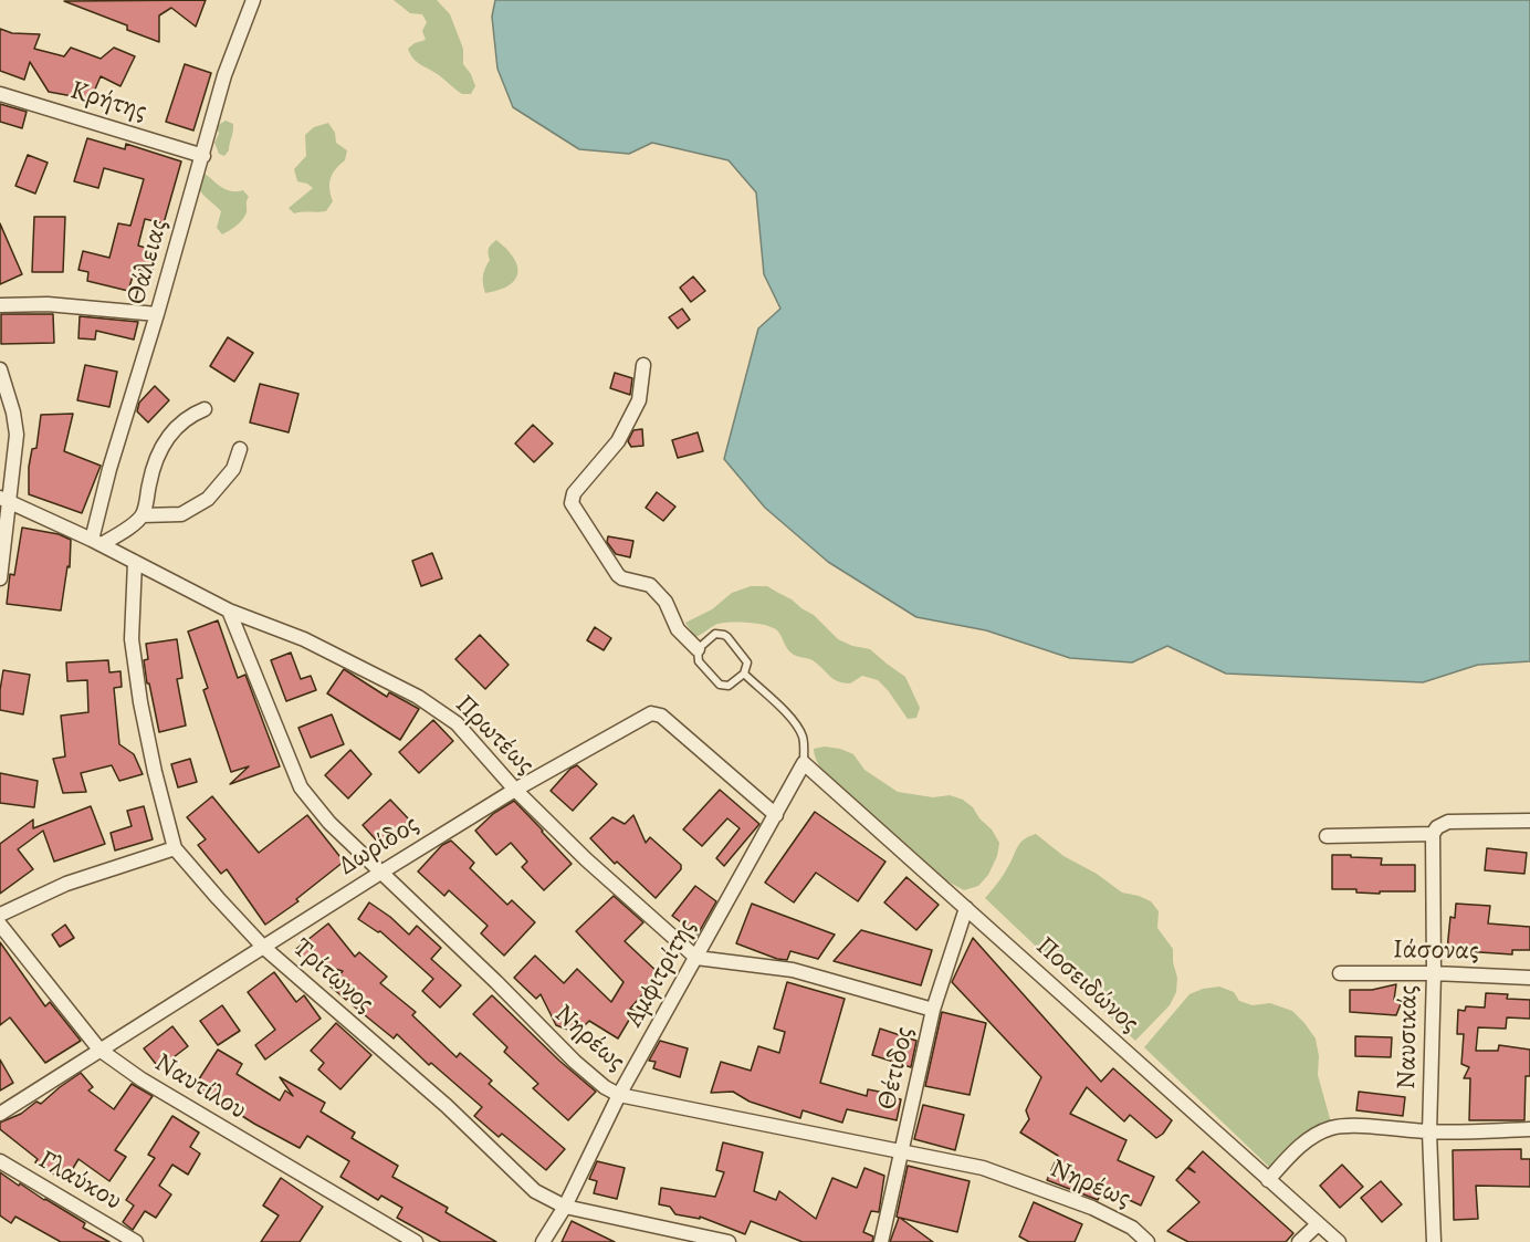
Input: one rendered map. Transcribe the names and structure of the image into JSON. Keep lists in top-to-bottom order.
{
  "streets": {
    "street": [
      "Κρήτης",
      "Θάλειας",
      "Πρωτέως",
      "Δωρίδος",
      "Ιάσονας",
      "Αμφιτρίτης",
      "Τρίτωνος",
      "Ποσειδώνος",
      "Ναυσικάς",
      "Νηρέως",
      "Θέτιδος",
      "Ναυτίλου",
      "Γλαύκου"
    ]
  },
  "crossings": [
    ["Κρήτης", "Θάλειας"],
    ["Θάλειας", "Πρωτέως"],
    ["Πρωτέως", "Δωρίδος"],
    ["Πρωτέως", "Αμφιτρίτης"],
    ["Πρωτέως", "Τρίτωνος"],
    ["Πρωτέως", "Νηρέως"],
    ["Δωρίδος", "Αμφιτρίτης"],
    ["Δωρίδος", "Τρίτωνος"],
    ["Δωρίδος", "Νηρέως"],
    ["Δωρίδος", "Ναυτίλου"],
    ["Ιάσονας", "Ναυσικάς"],
    ["Αμφιτρίτης", "Τρίτωνος"],
    ["Αμφιτρίτης", "Ποσειδώνος"],
    ["Αμφιτρίτης", "Νηρέως"],
    ["Ποσειδώνος", "Θέτιδος"],
    ["Νηρέως", "Θέτιδος"]
  ]
}
